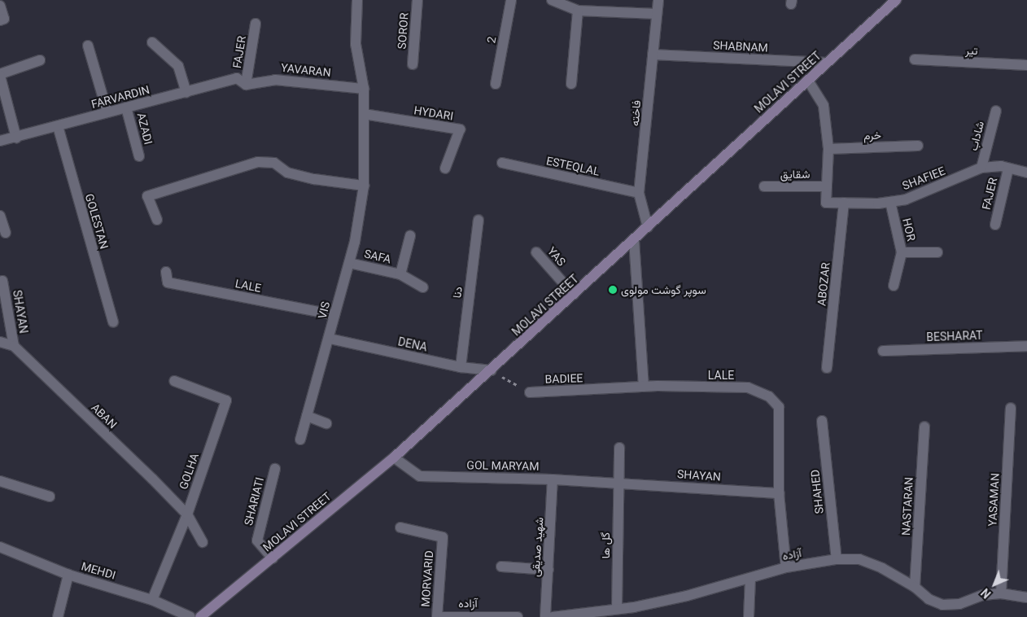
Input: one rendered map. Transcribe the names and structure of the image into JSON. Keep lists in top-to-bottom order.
{
  "streets": {
    "main road": ["MOLAVI STREET"],
    "street": [
      "SOROR",
      "2",
      "SHABNAM",
      "تیر",
      "FAJER",
      "YAVARAN",
      "FARVARDIN",
      "HYDARI",
      "فاخته",
      "AZADI",
      "خرم",
      "شاداب",
      "ESTEQLAL",
      "شقایق",
      "SHAFIEE",
      "GOLESTAN",
      "HOR",
      "SAFA",
      "YAS",
      "ABOZAR",
      "LALE",
      "دنا",
      "VIS",
      "SHAYAN",
      "BESHARAT",
      "DENA",
      "BADIEE",
      "ABAN",
      "GOL MARYAM",
      "GOLHA",
      "SHAHED",
      "YASAMAN",
      "SHARIATI",
      "NASTARAN",
      "گل ها",
      "شهید صدیقی",
      "آزاده",
      "MEHDI",
      "MORVARID"
    ]
  },
  "crossings": [
    ["SHABNAM", "MOLAVI STREET"],
    ["SHABNAM", "فاخته"],
    ["FAJER", "YAVARAN"],
    ["FAJER", "FARVARDIN"],
    ["FAJER", "SHAFIEE"],
    ["YAVARAN", "FARVARDIN"],
    ["YAVARAN", "VIS"],
    ["MOLAVI STREET", "فاخته"],
    ["MOLAVI STREET", "YAS"],
    ["MOLAVI STREET", "DENA"],
    ["MOLAVI STREET", "GOL MARYAM"],
    ["MOLAVI STREET", "SHARIATI"],
    ["FARVARDIN", "AZADI"],
    ["FARVARDIN", "GOLESTAN"],
    ["HYDARI", "VIS"],
    ["فاخته", "ESTEQLAL"],
    ["شاداب", "SHAFIEE"],
    ["شقایق", "SHAFIEE"],
    ["SHAFIEE", "HOR"],
    ["SHAFIEE", "ABOZAR"],
    ["SAFA", "VIS"],
    ["LALE", "VIS"],
    ["LALE", "SHAYAN"],
    ["LALE", "BADIEE"],
    ["LALE", "آزاده"],
    ["دنا", "DENA"],
    ["VIS", "DENA"],
    ["SHAYAN", "ABAN"],
    ["SHAYAN", "GOL MARYAM"],
    ["SHAYAN", "گل ها"],
    ["ABAN", "GOLHA"],
    ["GOL MARYAM", "گل ها"],
    ["GOL MARYAM", "شهید صدیقی"],
    ["GOLHA", "MEHDI"],
    ["SHAHED", "آزاده"],
    ["YASAMAN", "آزاده"],
    ["NASTARAN", "آزاده"],
    ["گل ها", "آزاده"]
  ],
  "places": ["سوپر گوشت مولوی"],
  "north": "bottom left"
}
